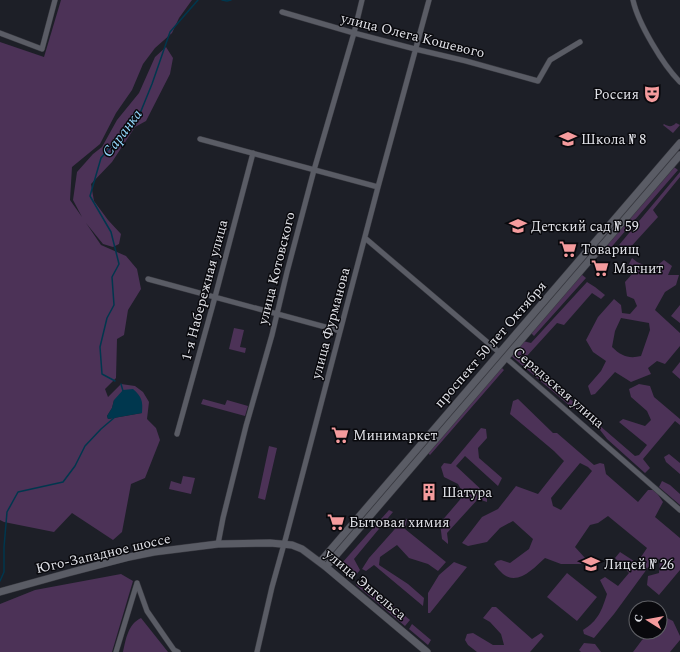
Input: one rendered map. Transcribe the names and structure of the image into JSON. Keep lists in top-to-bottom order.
{
  "streets": {
    "main road": [
      "проспект 50 лет Октября",
      "Серадзская улица",
      "Юго-Западное шоссе",
      "улица Энгельса"
    ],
    "street": [
      "улица Олега Кошевого",
      "улица Котовского",
      "1-я Набережная улица",
      "улица Фурманова"
    ]
  },
  "crossings": [
    ["улица Олега Кошевого", "улица Котовского"],
    ["улица Олега Кошевого", "улица Фурманова"],
    ["улица Котовского", "Юго-Западное шоссе"],
    ["улица Фурманова", "Серадзская улица"],
    ["улица Фурманова", "Юго-Западное шоссе"],
    ["улица Фурманова", "улица Энгельса"],
    ["проспект 50 лет Октября", "Серадзская улица"],
    ["проспект 50 лет Октября", "улица Энгельса"],
    ["Юго-Западное шоссе", "улица Энгельса"]
  ],
  "water": ["Саранка"],
  "places": {
    "theatre": ["Россия"],
    "school or university": ["Школа № 8", "Детский сад № 59", "Лицей № 26"],
    "supermarket": [
      "Товарищ",
      "Магнит",
      "Минимаркет",
      "Бытовая химия"
    ],
    "building": ["Шатура"]
  },
  "north": "left"
}
